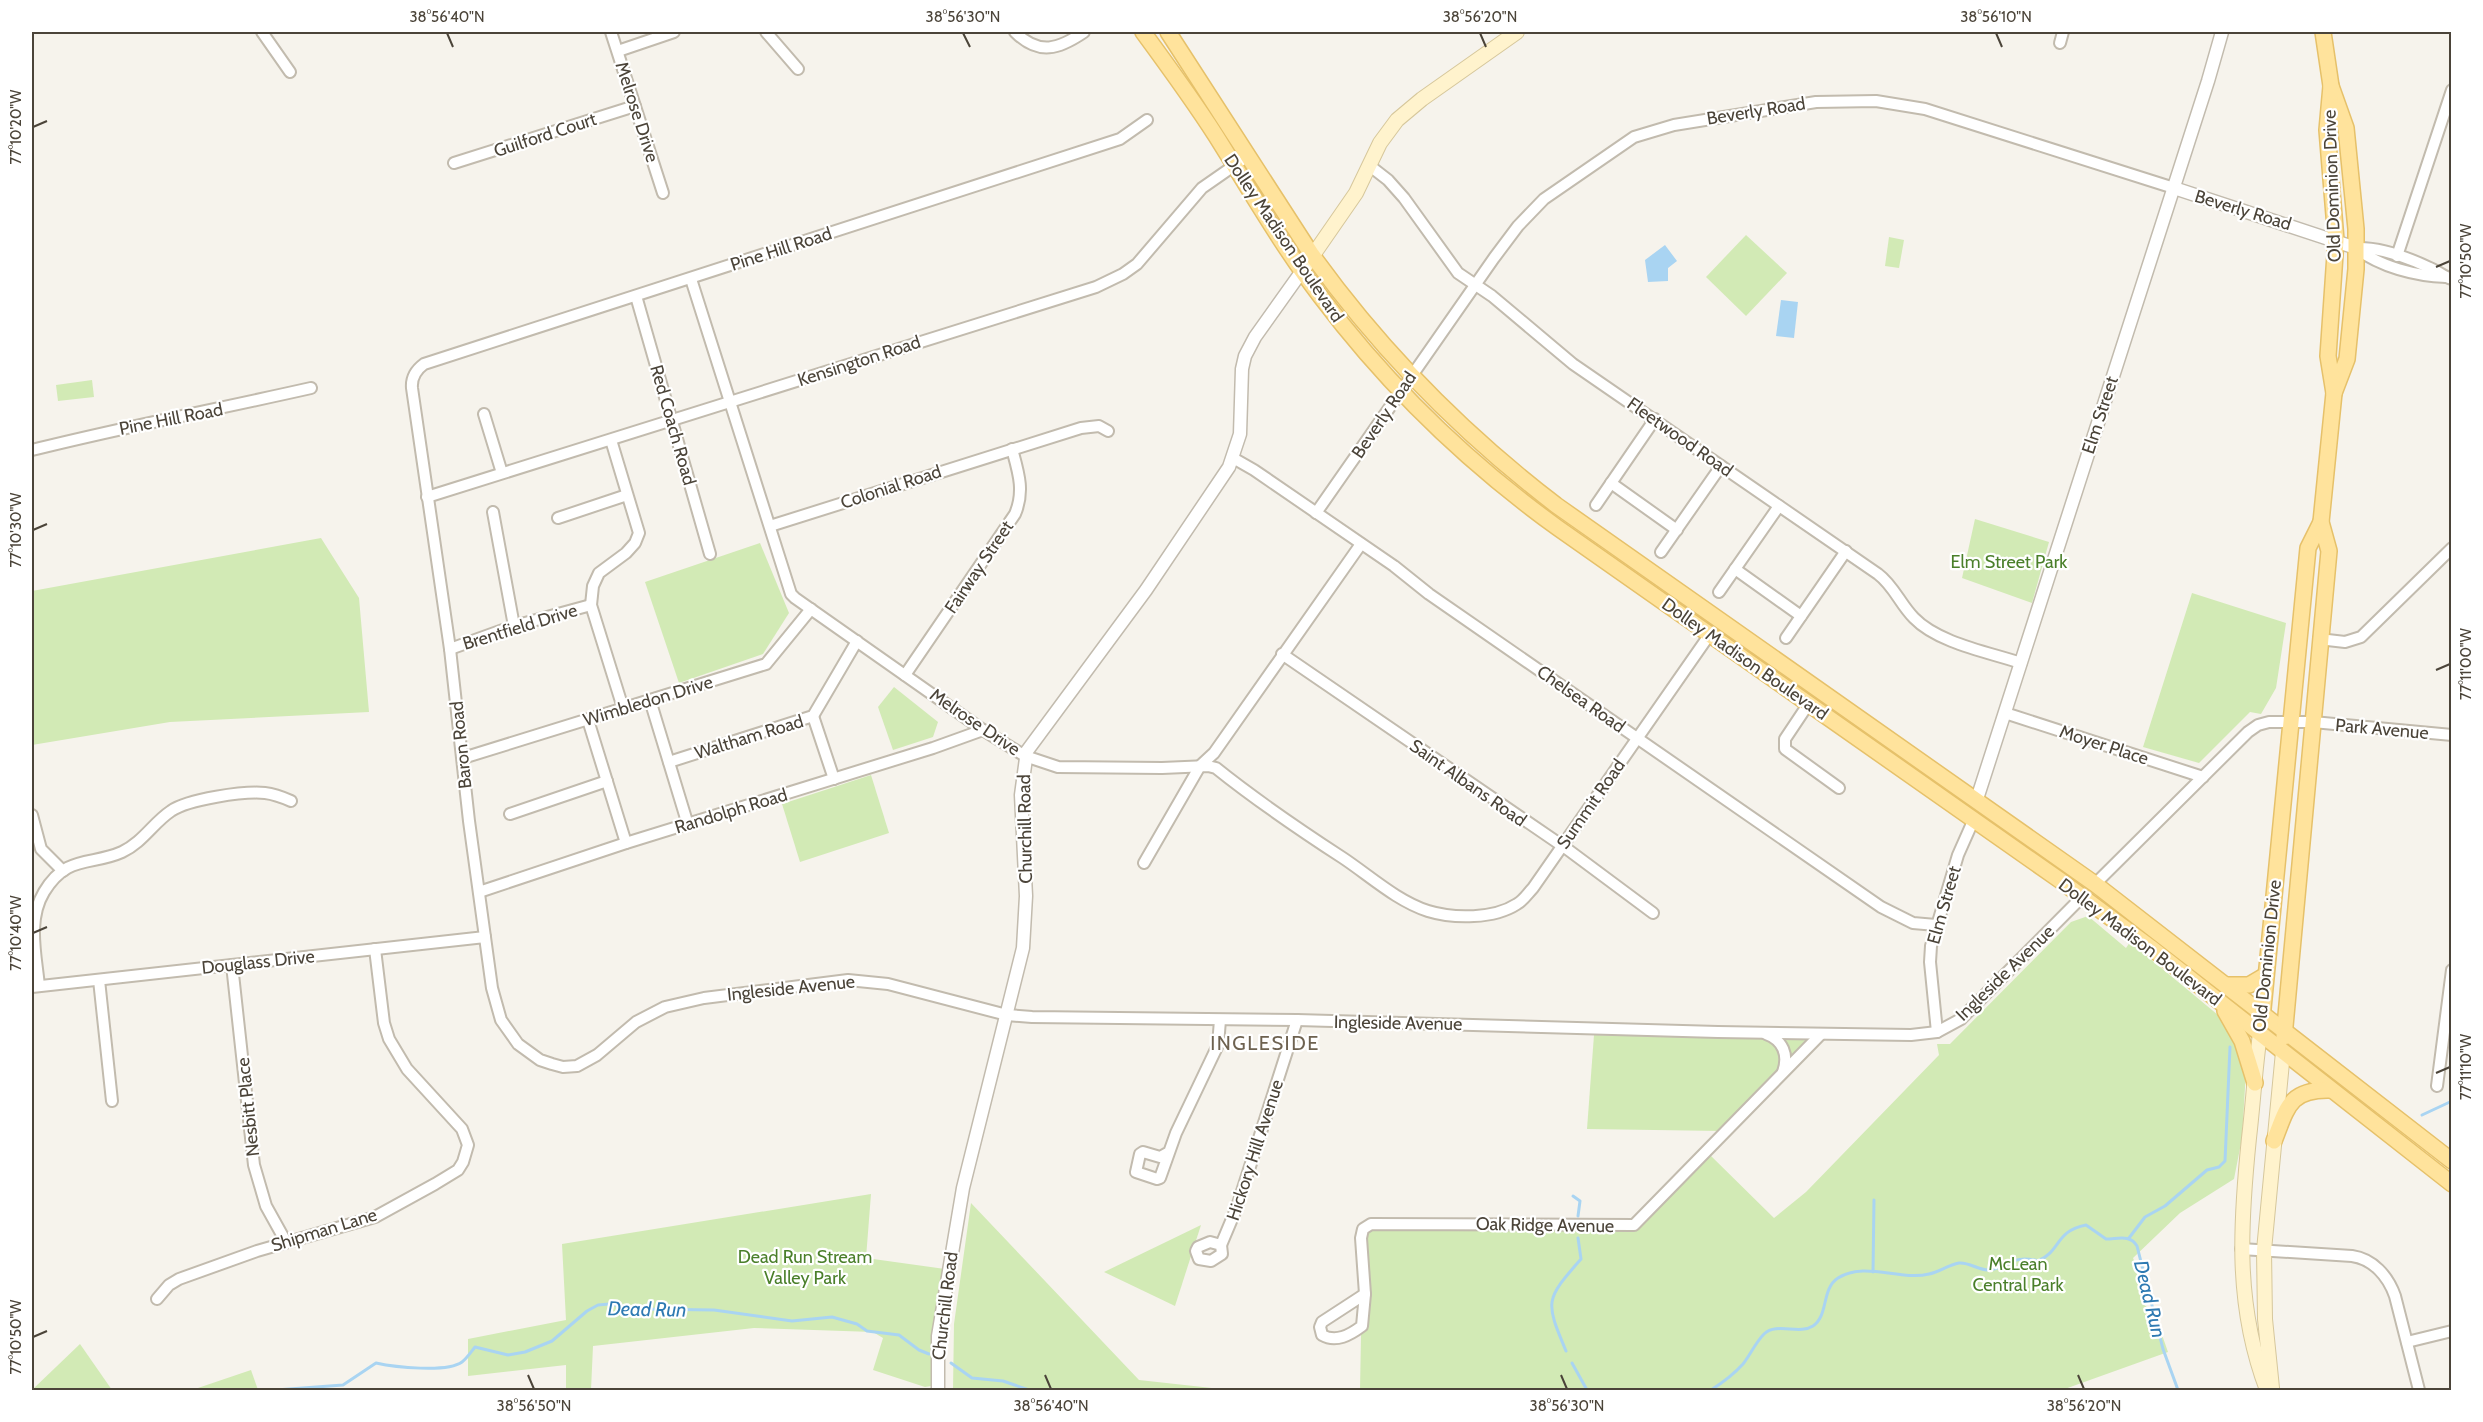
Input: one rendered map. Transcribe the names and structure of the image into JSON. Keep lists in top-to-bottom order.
{
  "streets": {
    "main road": ["Old Dominion Drive", "Dolley Madison Boulevard"],
    "street": [
      "Beverly Road",
      "Melrose Drive",
      "Guilford Court",
      "Pine Hill Road",
      "Kensington Road",
      "Elm Street",
      "Red Coach Road",
      "Fleetwood Road",
      "Colonial Road",
      "Fairway Street",
      "Brentfield Drive",
      "Chelsea Road",
      "Wimbledon Drive",
      "Park Avenue",
      "Waltham Road",
      "Baron Road",
      "Moyer Place",
      "Saint Albans Road",
      "Summit Road",
      "Randolph Road",
      "Churchill Road",
      "Douglass Drive",
      "Ingleside Avenue",
      "Nesbitt Place",
      "Hickory Hill Avenue",
      "Oak Ridge Avenue",
      "Shipman Lane"
    ]
  },
  "crossings": [
    ["Beverly Road", "Old Dominion Drive"],
    ["Beverly Road", "Dolley Madison Boulevard"],
    ["Beverly Road", "Elm Street"],
    ["Beverly Road", "Fleetwood Road"],
    ["Beverly Road", "Chelsea Road"],
    ["Melrose Drive", "Guilford Court"],
    ["Melrose Drive", "Pine Hill Road"],
    ["Melrose Drive", "Kensington Road"],
    ["Melrose Drive", "Colonial Road"],
    ["Melrose Drive", "Fairway Street"],
    ["Melrose Drive", "Wimbledon Drive"],
    ["Melrose Drive", "Waltham Road"],
    ["Melrose Drive", "Summit Road"],
    ["Melrose Drive", "Randolph Road"],
    ["Melrose Drive", "Churchill Road"],
    ["Old Dominion Drive", "Dolley Madison Boulevard"],
    ["Old Dominion Drive", "Park Avenue"],
    ["Dolley Madison Boulevard", "Kensington Road"],
    ["Dolley Madison Boulevard", "Elm Street"],
    ["Dolley Madison Boulevard", "Summit Road"],
    ["Dolley Madison Boulevard", "Churchill Road"],
    ["Dolley Madison Boulevard", "Ingleside Avenue"],
    ["Pine Hill Road", "Red Coach Road"],
    ["Pine Hill Road", "Baron Road"],
    ["Kensington Road", "Red Coach Road"],
    ["Kensington Road", "Baron Road"],
    ["Elm Street", "Fleetwood Road"],
    ["Elm Street", "Chelsea Road"],
    ["Elm Street", "Moyer Place"],
    ["Elm Street", "Ingleside Avenue"],
    ["Colonial Road", "Fairway Street"],
    ["Brentfield Drive", "Baron Road"],
    ["Chelsea Road", "Summit Road"],
    ["Chelsea Road", "Churchill Road"],
    ["Wimbledon Drive", "Baron Road"],
    ["Baron Road", "Randolph Road"],
    ["Baron Road", "Douglass Drive"],
    ["Baron Road", "Ingleside Avenue"],
    ["Saint Albans Road", "Summit Road"],
    ["Churchill Road", "Ingleside Avenue"],
    ["Douglass Drive", "Nesbitt Place"],
    ["Douglass Drive", "Shipman Lane"],
    ["Ingleside Avenue", "Hickory Hill Avenue"],
    ["Ingleside Avenue", "Oak Ridge Avenue"],
    ["Nesbitt Place", "Shipman Lane"]
  ],
  "districts": ["INGLESIDE"],
  "water": ["Dead Run"],
  "parks": ["Elm Street Park", "Dead Run Stream Valley Park", "McLean Central Park"],
  "coordinates": [
    "38°56'40\"N",
    "38°56'30\"N",
    "38°56'20\"N",
    "38°56'10\"N",
    "77°10'20\"W",
    "77°10'50\"W",
    "77°10'30\"W",
    "77°11'00\"W",
    "77°10'40\"W",
    "77°11'10\"W",
    "38°56'50\"N"
  ]
}
